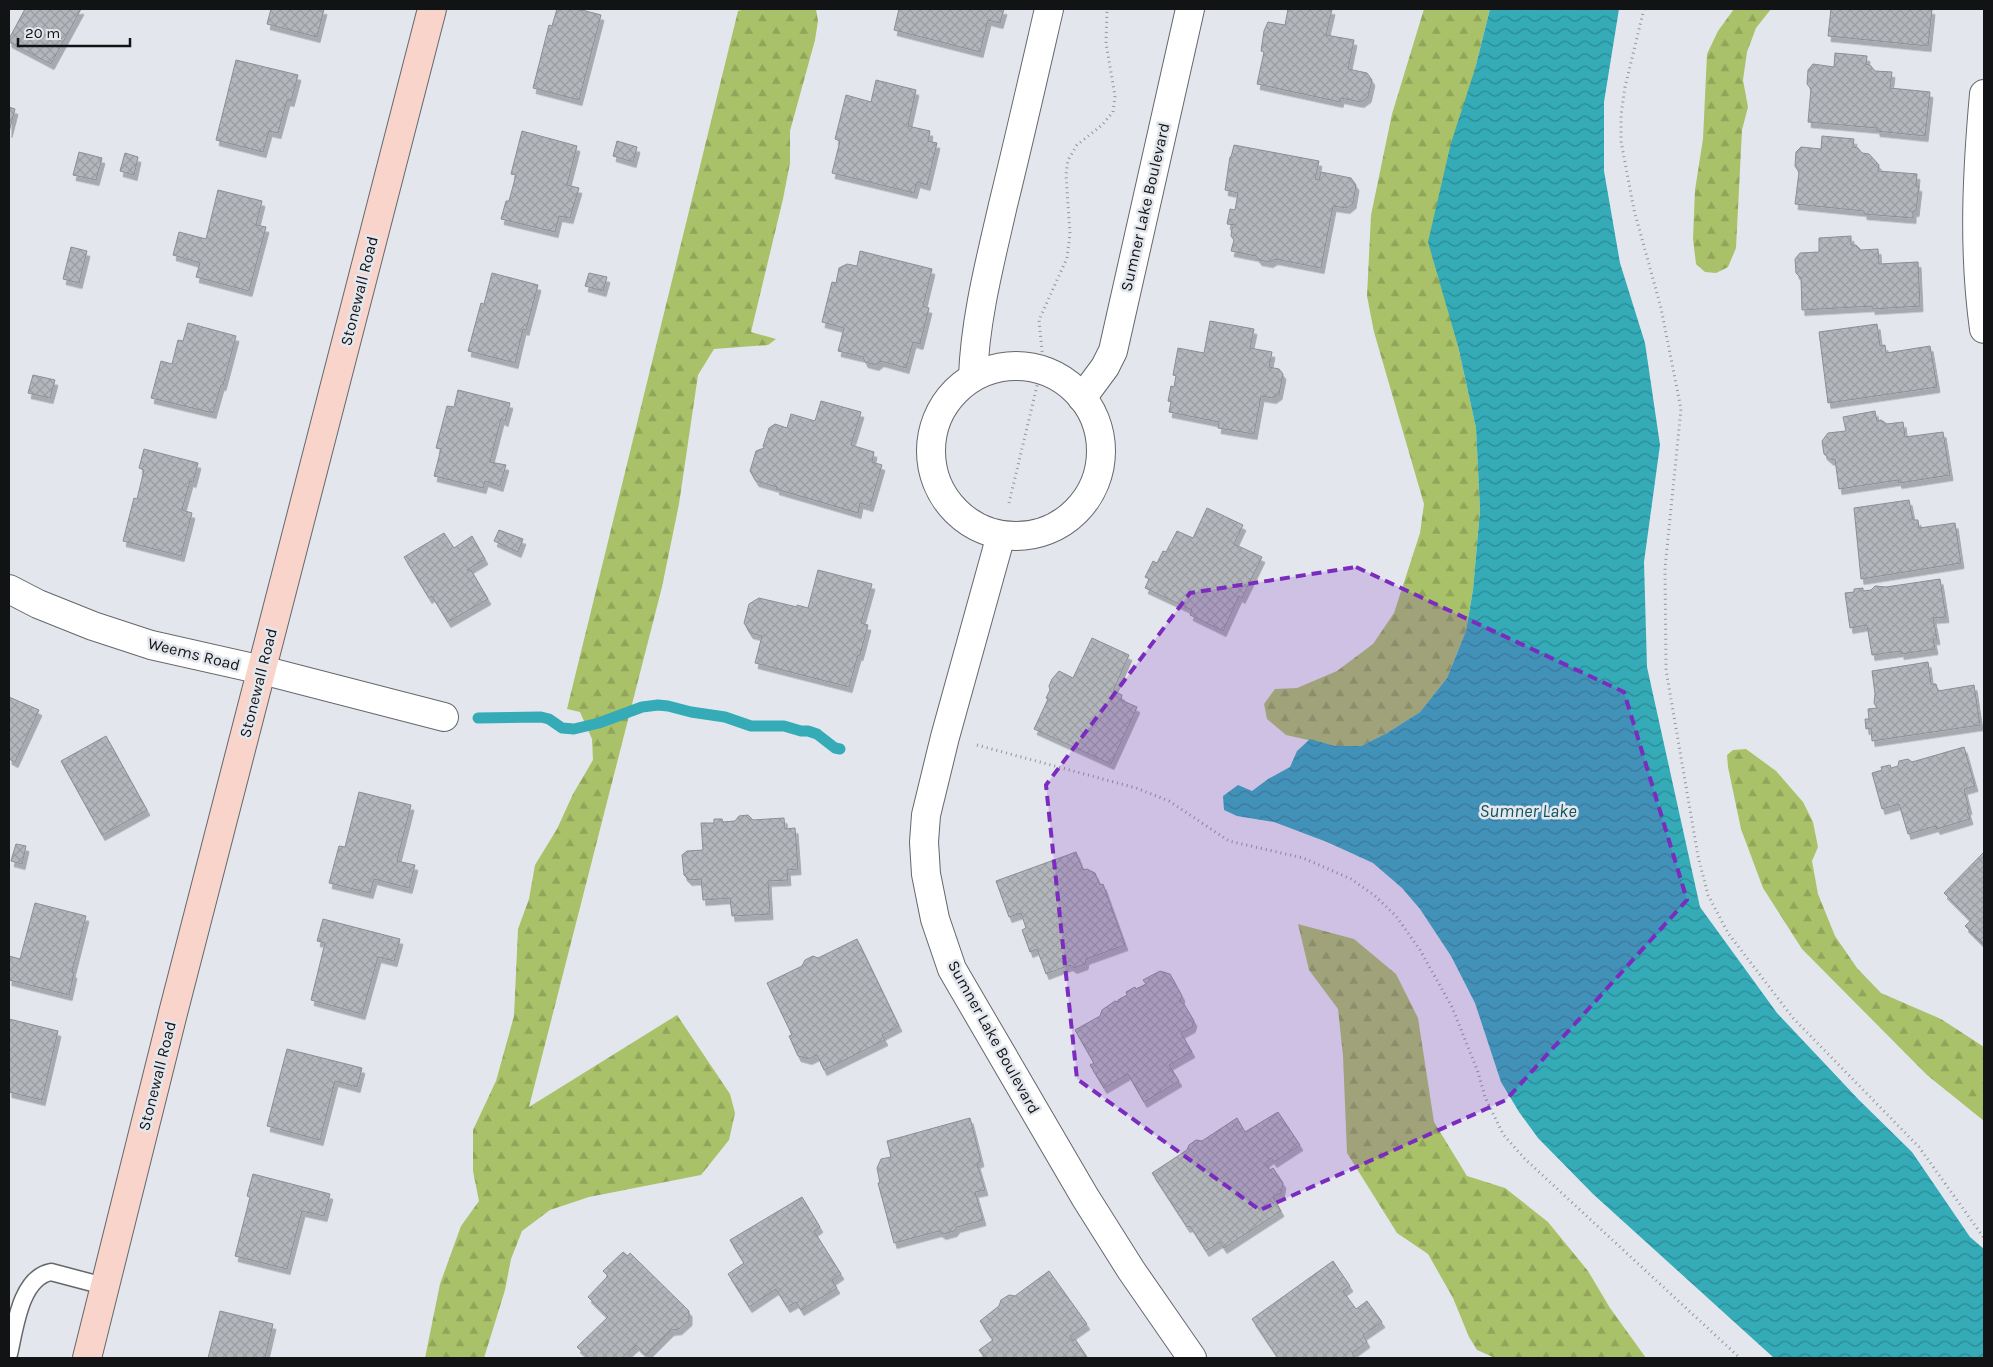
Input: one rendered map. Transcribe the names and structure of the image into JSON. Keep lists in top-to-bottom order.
{
  "streets": {
    "street": ["Sumner Lake Boulevard", "Stonewall Road", "Weems Road"]
  },
  "crossings": [
    ["Stonewall Road", "Weems Road"]
  ],
  "water": ["Sumner Lake"],
  "scale_bar": "20 m"
}
